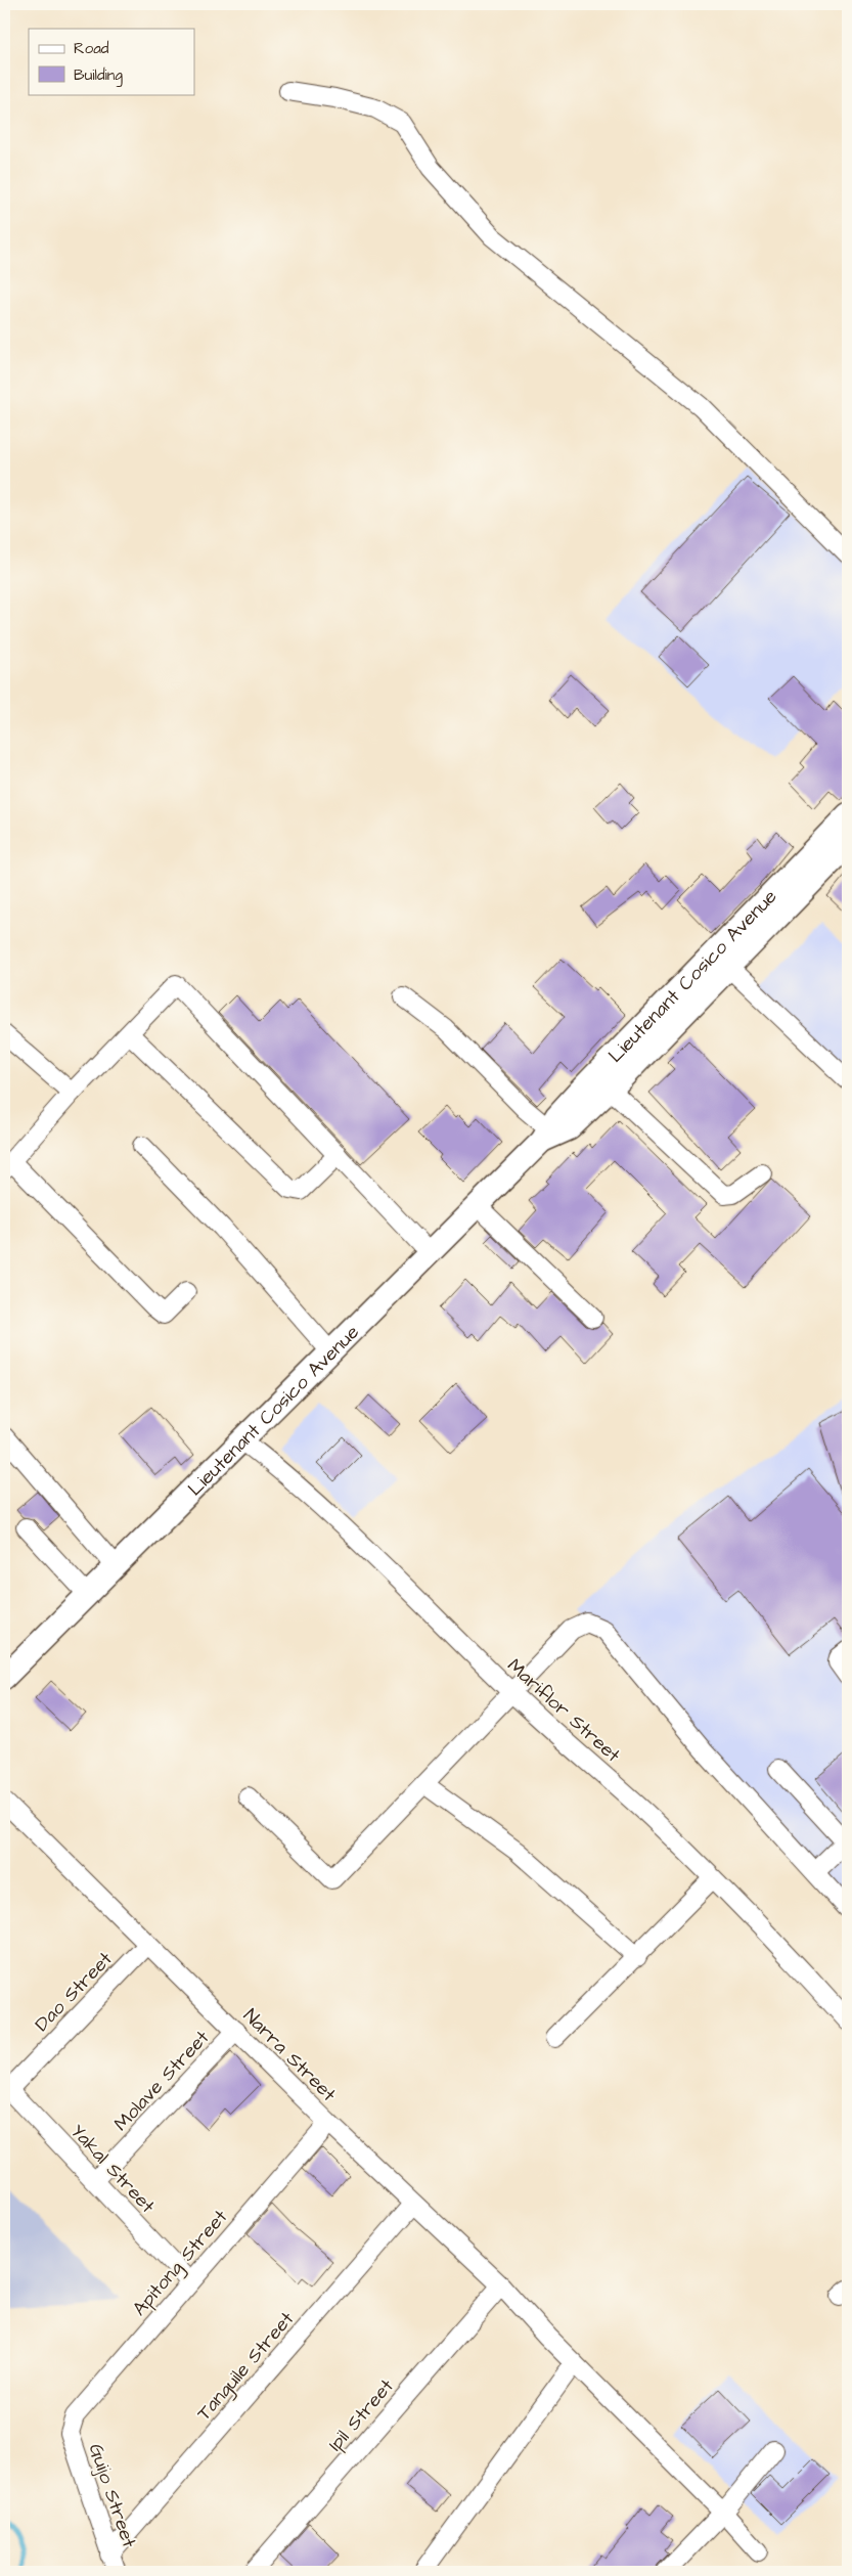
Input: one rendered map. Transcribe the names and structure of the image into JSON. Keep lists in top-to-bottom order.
{
  "streets": {
    "main road": ["Lieutenant Cosico Avenue"],
    "street": [
      "Mariflor Street",
      "Dao Street",
      "Narra Street",
      "Molave Street",
      "Yakal Street",
      "Apitong Street",
      "Tanguile Street",
      "Ipil Street",
      "Guijo Street"
    ]
  },
  "crossings": [
    ["Lieutenant Cosico Avenue", "Mariflor Street"],
    ["Dao Street", "Narra Street"],
    ["Dao Street", "Yakal Street"],
    ["Narra Street", "Molave Street"],
    ["Narra Street", "Apitong Street"],
    ["Narra Street", "Tanguile Street"],
    ["Narra Street", "Ipil Street"],
    ["Molave Street", "Yakal Street"],
    ["Yakal Street", "Apitong Street"],
    ["Apitong Street", "Guijo Street"],
    ["Tanguile Street", "Guijo Street"]
  ],
  "legend": ["Road", "Building"]
}
